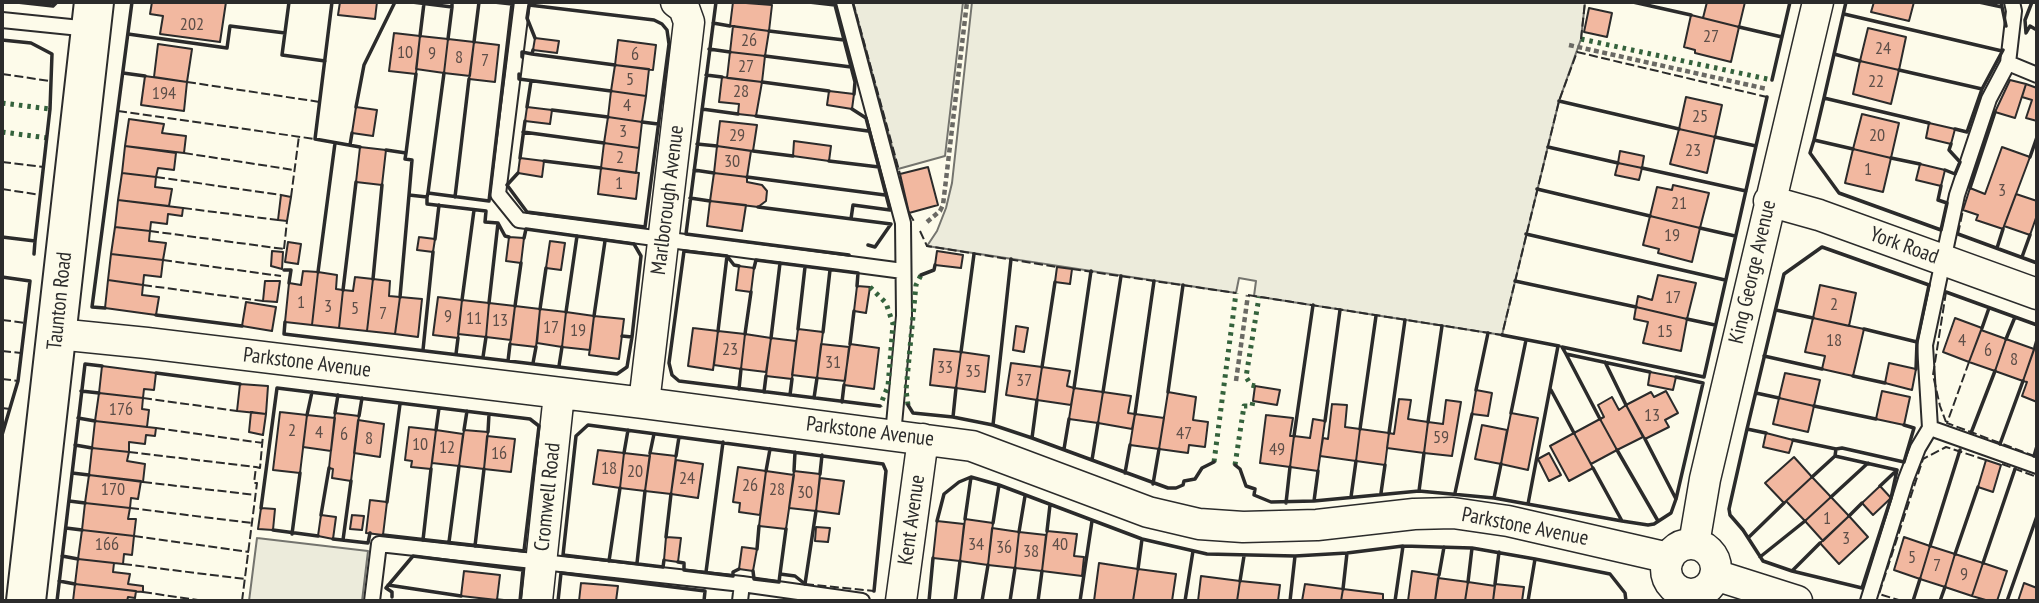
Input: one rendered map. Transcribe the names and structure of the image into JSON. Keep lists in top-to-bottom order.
{
  "streets": {
    "main road": ["Taunton Road"],
    "street": [
      "Marlborough Avenue",
      "York Road",
      "King George Avenue",
      "Parkstone Avenue",
      "Cromwell Road",
      "Kent Avenue"
    ]
  },
  "crossings": [
    ["Marlborough Avenue", "Parkstone Avenue"],
    ["York Road", "King George Avenue"],
    ["King George Avenue", "Parkstone Avenue"],
    ["Taunton Road", "Parkstone Avenue"],
    ["Parkstone Avenue", "Cromwell Road"],
    ["Parkstone Avenue", "Kent Avenue"]
  ],
  "house_numbers": [
    "202",
    "27",
    "26",
    "24",
    "10",
    "9",
    "6",
    "8",
    "7",
    "27",
    "5",
    "22",
    "28",
    "194",
    "4",
    "25",
    "3",
    "29",
    "20",
    "23",
    "2",
    "30",
    "1",
    "1",
    "3",
    "21",
    "19",
    "17",
    "1",
    "2",
    "3",
    "5",
    "7",
    "9",
    "11",
    "13",
    "17",
    "19",
    "15",
    "18",
    "4",
    "23",
    "6",
    "8",
    "31",
    "33",
    "35",
    "37",
    "176",
    "13",
    "2",
    "4",
    "47",
    "6",
    "59",
    "8",
    "10",
    "12",
    "49",
    "16",
    "18",
    "20",
    "24",
    "26",
    "170",
    "28",
    "30",
    "1",
    "3",
    "166",
    "34",
    "40",
    "36",
    "38",
    "5",
    "7",
    "9"
  ]
}
